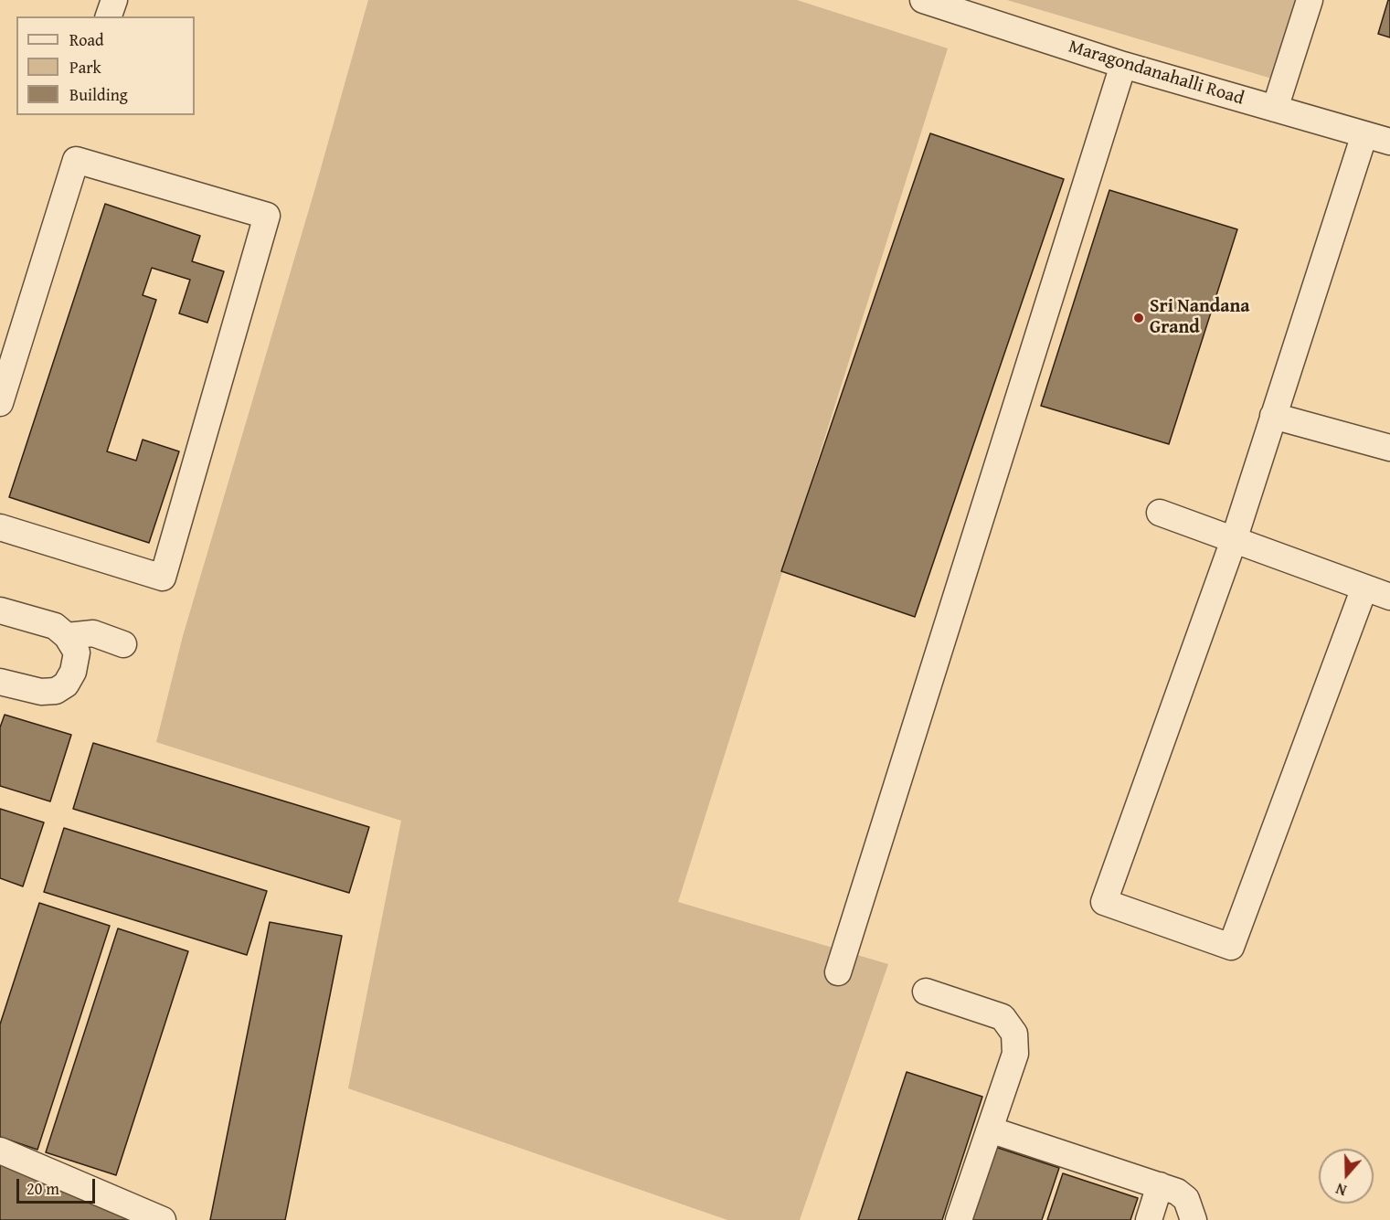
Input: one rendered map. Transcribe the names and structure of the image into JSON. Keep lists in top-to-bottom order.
{
  "streets": {
    "street": ["Maragondanahalli Road"]
  },
  "places": ["Sri Nandana Grand"],
  "legend": ["Road", "Park", "Building"],
  "scale_bar": "20 m",
  "north": "bottom"
}
